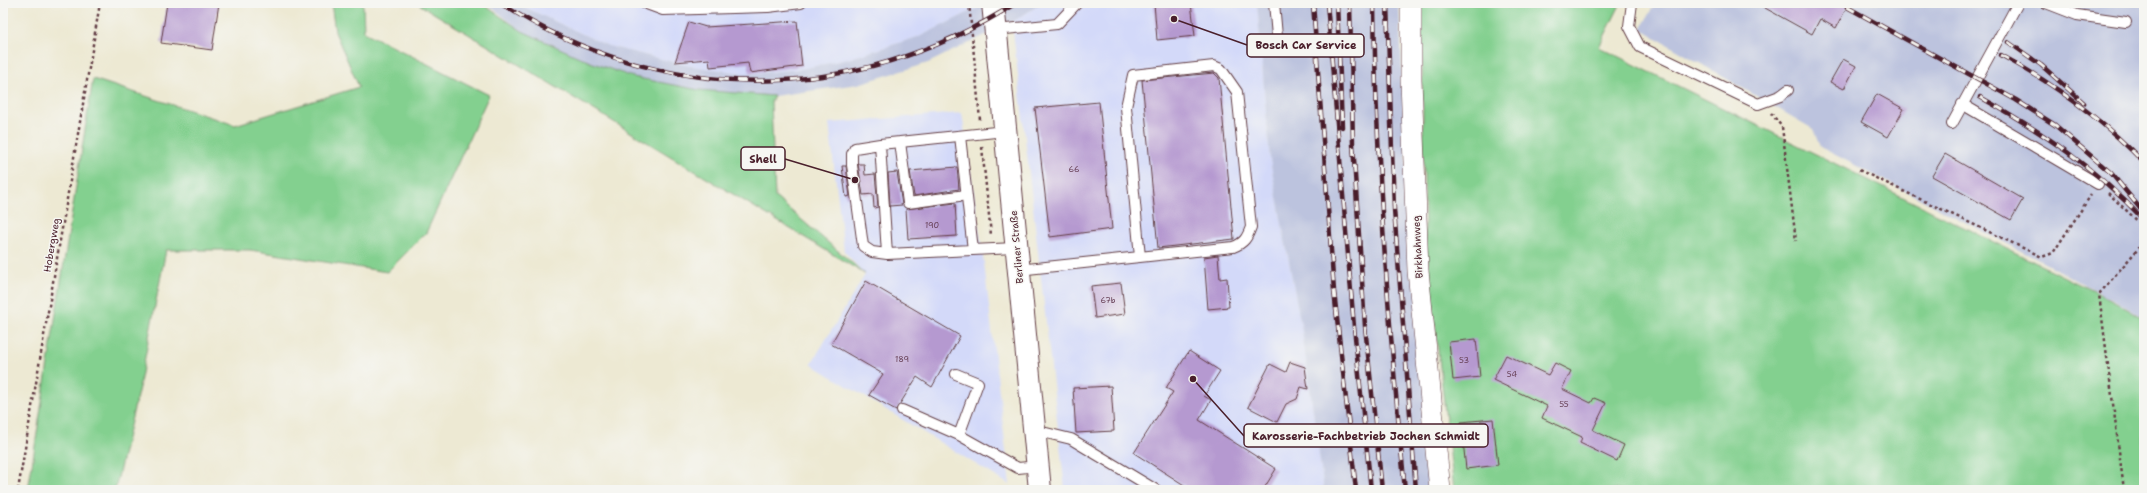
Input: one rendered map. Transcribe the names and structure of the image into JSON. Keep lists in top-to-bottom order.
{
  "streets": {
    "street": ["Berliner Straße", "Birkhahnweg"],
    "path": ["Hobergweg"]
  },
  "places": ["Bosch Car Service", "Shell", "Karosserie-Fachbetrieb Jochen Schmidt"],
  "house_numbers": [
    "66",
    "190",
    "67b",
    "189",
    "53",
    "54",
    "55"
  ]
}
